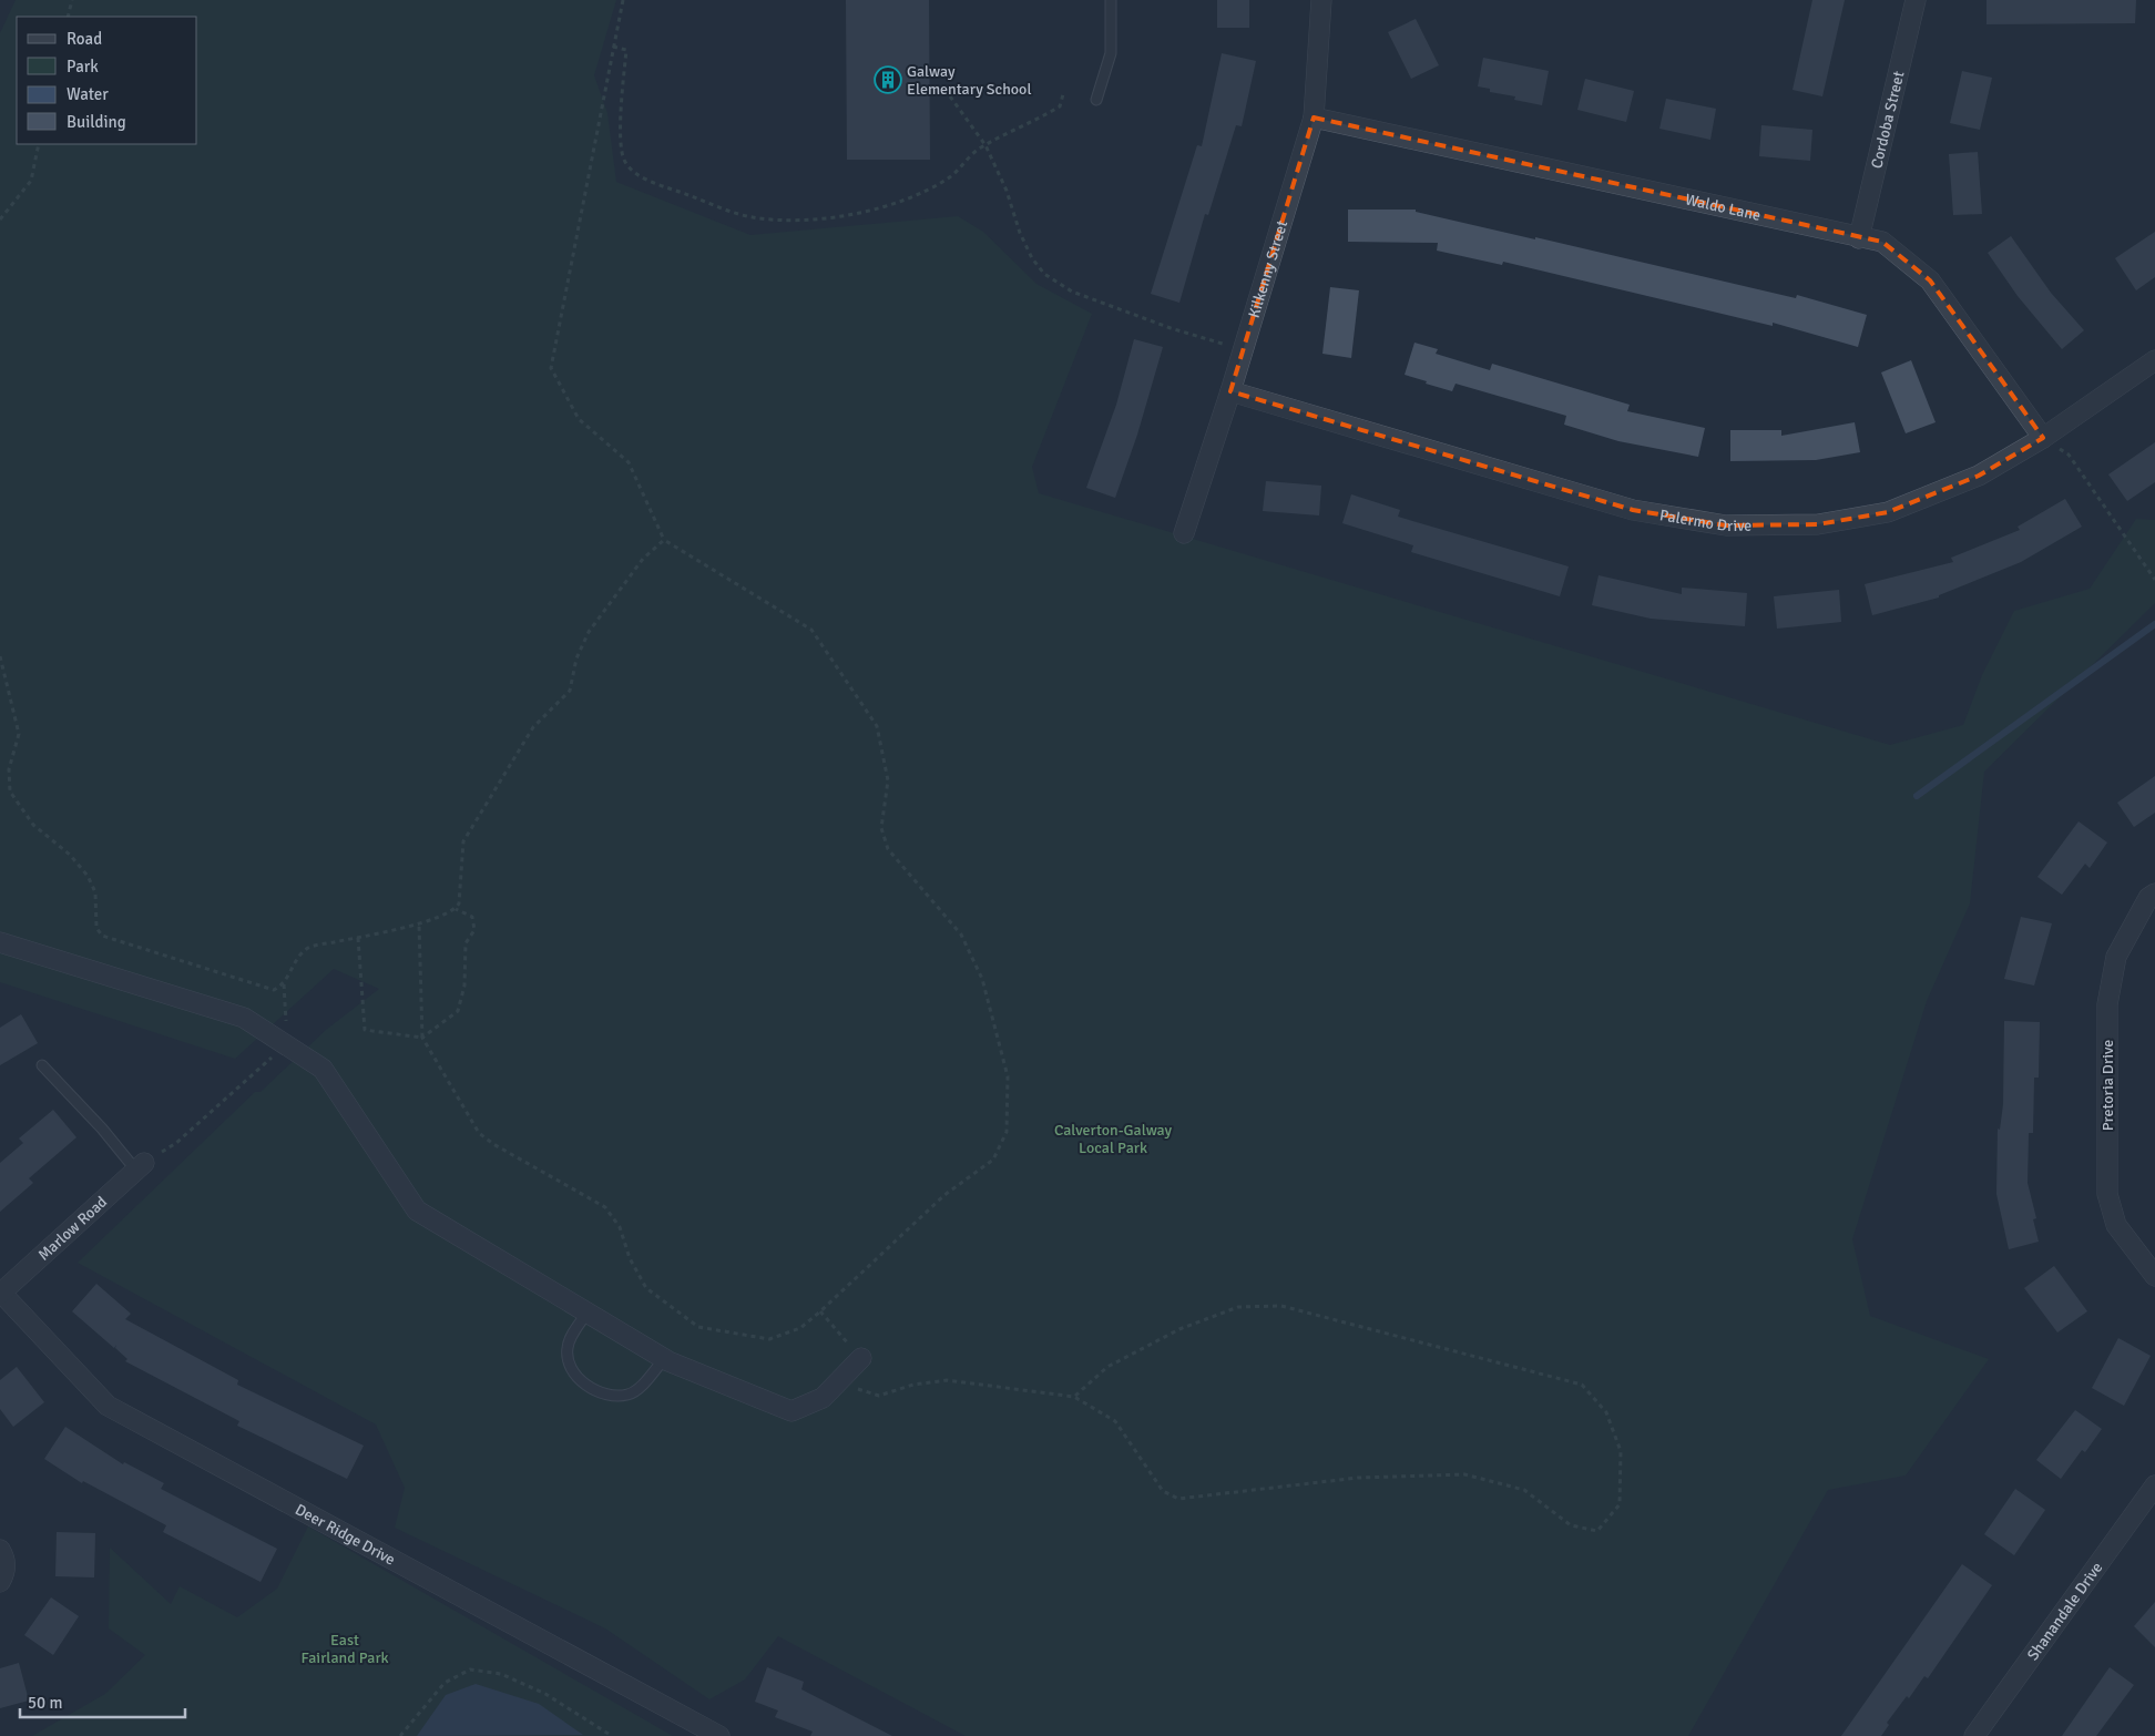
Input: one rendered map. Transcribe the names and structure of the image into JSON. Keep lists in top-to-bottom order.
{
  "streets": {
    "street": [
      "Cordoba Street",
      "Waldo Lane",
      "Kilkenny Street",
      "Palermo Drive",
      "Pretoria Drive",
      "Marlow Road",
      "Deer Ridge Drive",
      "Shanandale Drive"
    ]
  },
  "crossings": [
    ["Cordoba Street", "Waldo Lane"],
    ["Waldo Lane", "Kilkenny Street"],
    ["Waldo Lane", "Palermo Drive"],
    ["Kilkenny Street", "Palermo Drive"],
    ["Marlow Road", "Deer Ridge Drive"]
  ],
  "parks": ["Calverton-Galway Local Park", "East Fairland Park"],
  "places": {
    "building": ["Galway Elementary School"]
  },
  "legend": [
    "Road",
    "Park",
    "Water",
    "Building"
  ],
  "scale_bar": "50 m"
}
